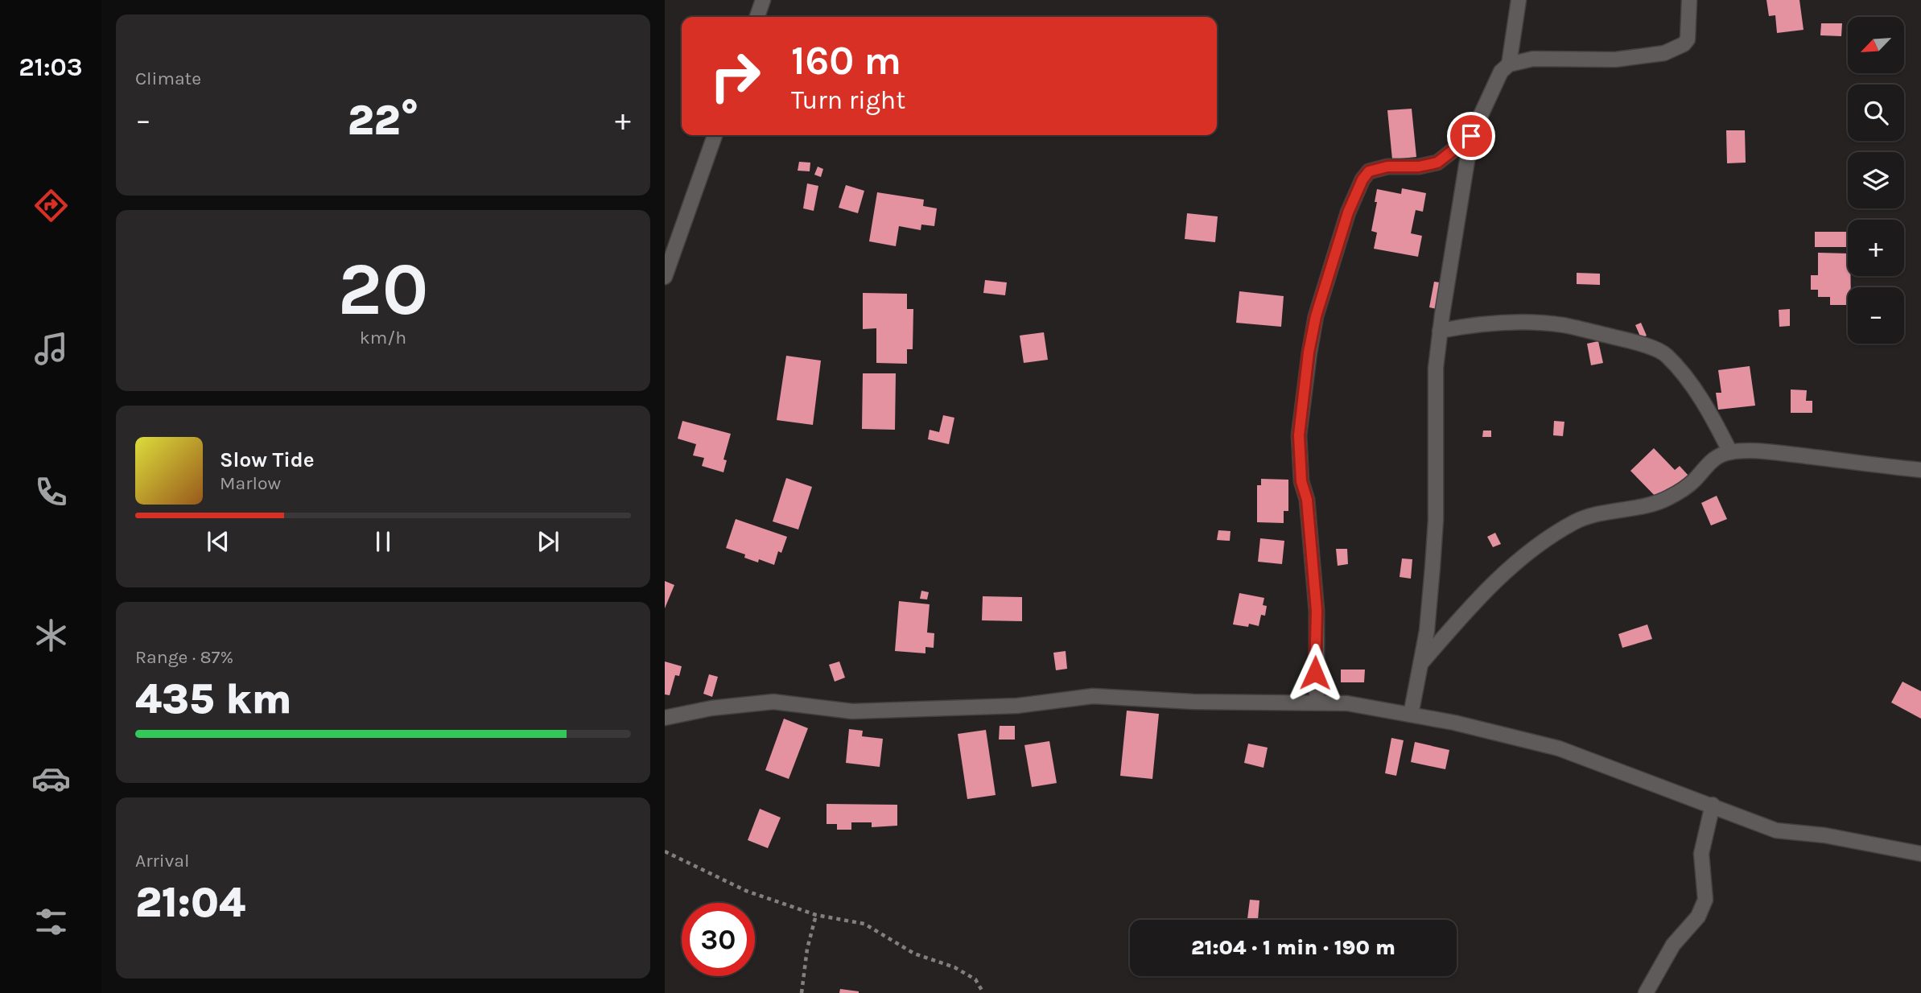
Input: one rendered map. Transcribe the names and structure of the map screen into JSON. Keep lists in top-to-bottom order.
{
  "north": "bottom left",
  "page": {
    "tabs": "21:03",
    "tile": [
      "Climate",
      ["20", "km/h"],
      ["Range · 87%", "435 km"],
      ["Arrival", "21:04"]
    ],
    "map_buttons": ["+", "−"],
    "turn": ["160 m", "Turn right"],
    "heat": ["−", "22°", "+"],
    "song": ["Slow Tide", "Marlow"],
    "limit": "30",
    "trip": "21:04 · 1 min · 190 m"
  }
}
